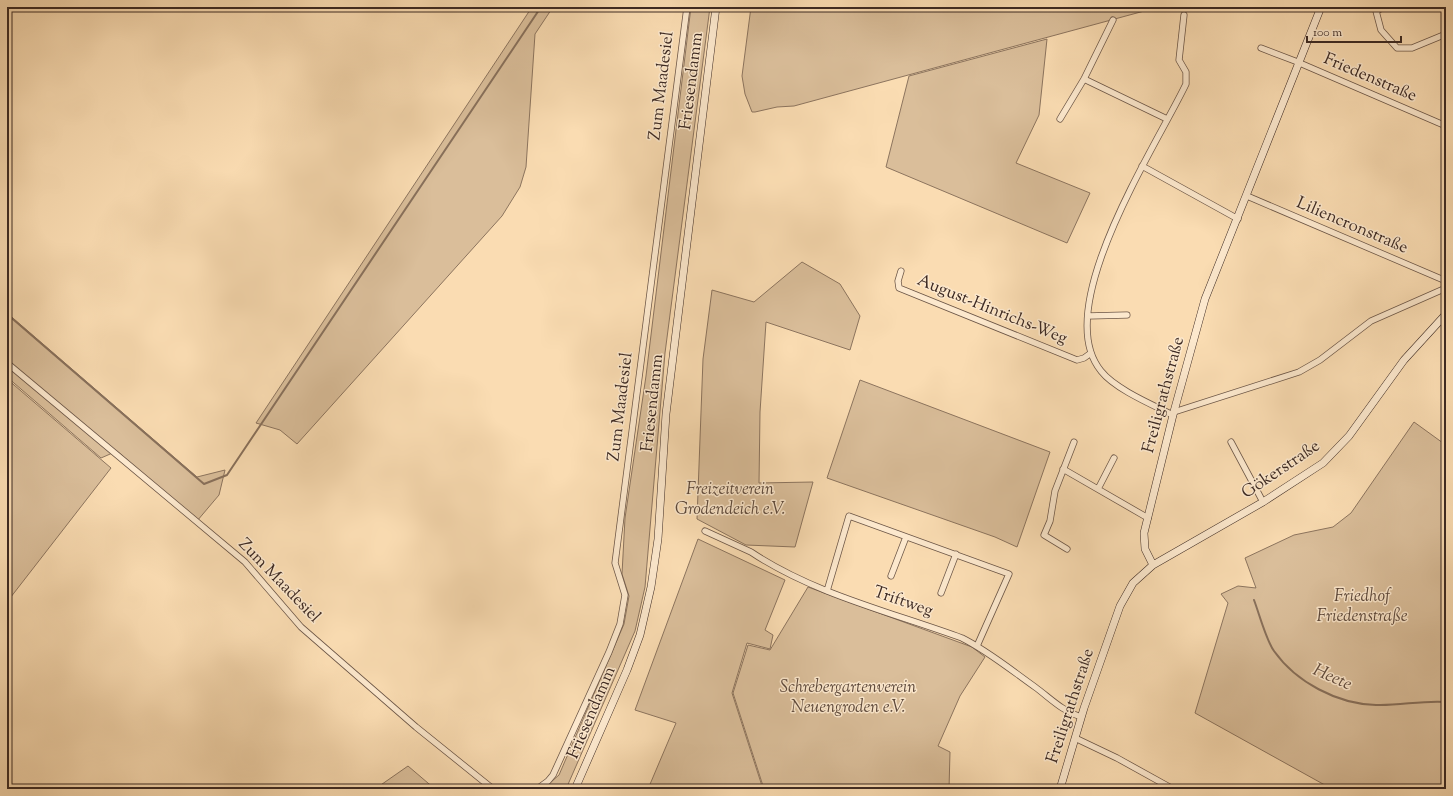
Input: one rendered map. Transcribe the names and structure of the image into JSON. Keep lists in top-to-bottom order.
{
  "streets": {
    "main road": ["Friesendamm", "Freiligrathstraße", "Gökerstraße"],
    "street": [
      "Friedenstraße",
      "Zum Maadesiel",
      "Liliencronstraße",
      "August-Hinrichs-Weg",
      "Triftweg"
    ]
  },
  "crossings": [
    ["Friedenstraße", "Freiligrathstraße"],
    ["Liliencronstraße", "Freiligrathstraße"],
    ["Freiligrathstraße", "Gökerstraße"],
    ["Freiligrathstraße", "Triftweg"]
  ],
  "water": ["Heete"],
  "parks": ["Freizeitverein Grodendeich e.V.", "Friedhof Friedenstraße", "Schrebergartenverein Neuengroden e.V."],
  "scale_bar": "100 m"
}
